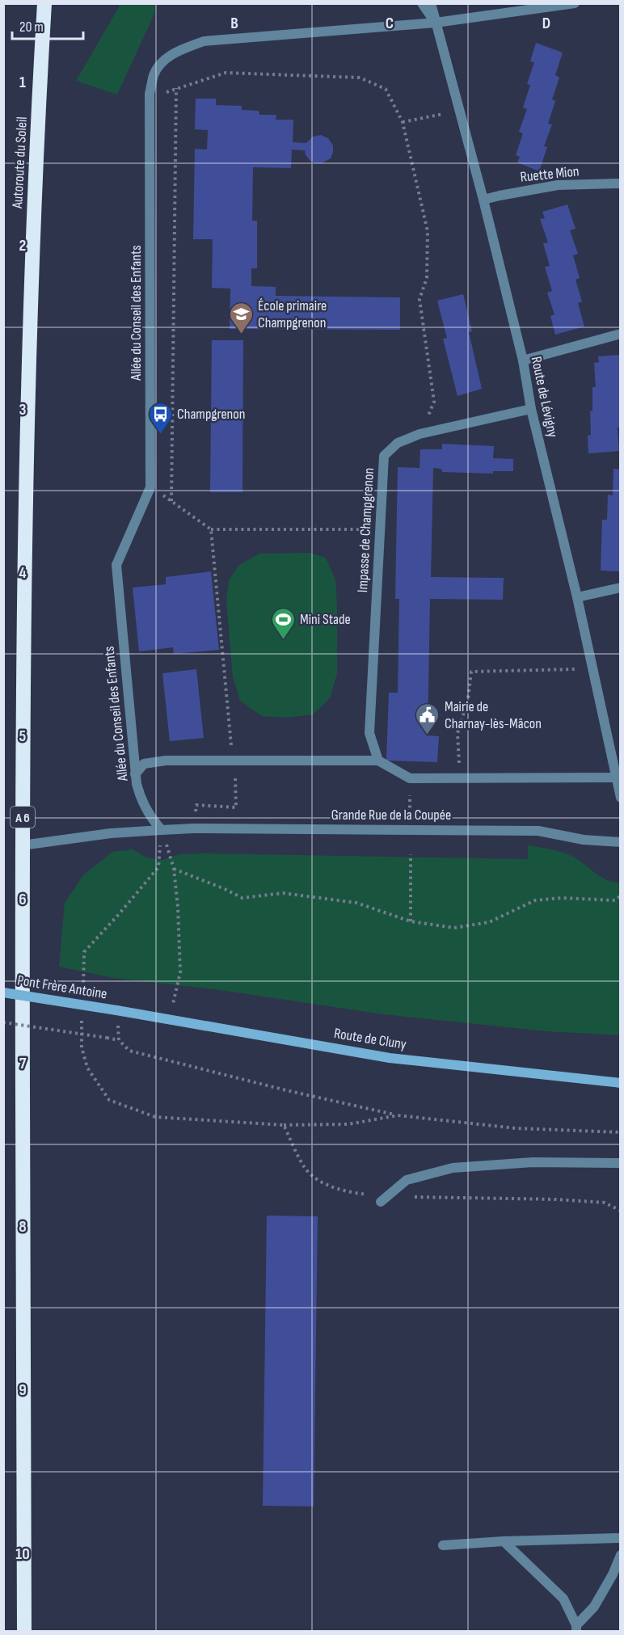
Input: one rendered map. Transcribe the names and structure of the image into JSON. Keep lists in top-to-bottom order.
{
  "streets": {
    "highway": ["Autoroute du Soleil", "A 6"],
    "main road": ["Pont Frère Antoine", "Route de Cluny"],
    "street": [
      "Ruette Mion",
      "Allée du Conseil des Enfants",
      "Route de Lévigny",
      "Impasse de Champgrenon",
      "Grande Rue de la Coupée"
    ]
  },
  "crossings": [
    ["Autoroute du Soleil", "Grande Rue de la Coupée"],
    ["Ruette Mion", "Route de Lévigny"],
    ["Allée du Conseil des Enfants", "Route de Lévigny"],
    ["Allée du Conseil des Enfants", "Grande Rue de la Coupée"],
    ["Route de Lévigny", "Impasse de Champgrenon"],
    ["Pont Frère Antoine", "Route de Cluny"]
  ],
  "places": {
    "school or university": ["École primaire Champgrenon"],
    "bus stop": ["Champgrenon"],
    "sports": ["Mini Stade"],
    "public building": ["Mairie de Charnay-lès-Mâcon"]
  },
  "scale_bar": "20 m",
  "grid": {
    "columns": ["B", "C", "D"],
    "rows": [
      "1",
      "2",
      "3",
      "4",
      "5",
      "6",
      "7",
      "8",
      "9",
      "10"
    ]
  }
}
